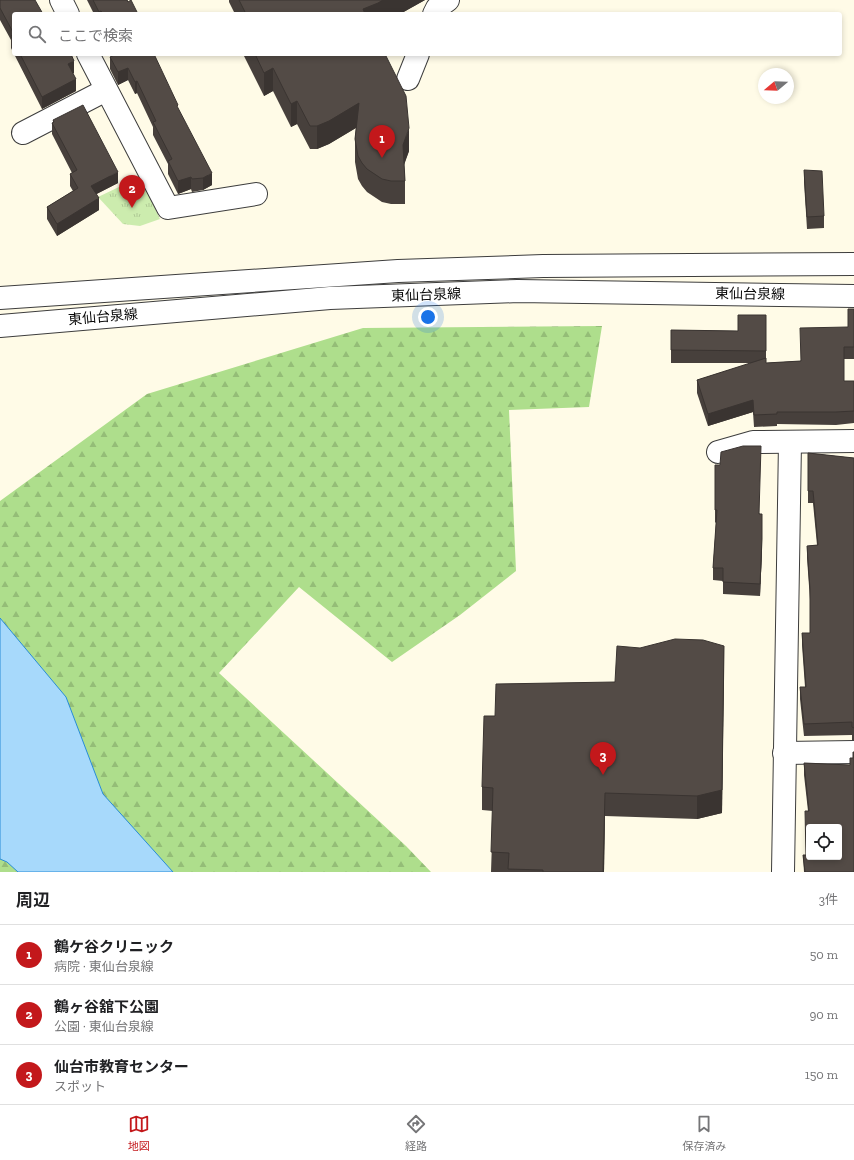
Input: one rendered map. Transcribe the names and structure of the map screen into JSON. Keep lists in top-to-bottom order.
{
  "streets": {
    "street": ["東仙台泉線"]
  },
  "north": "left",
  "page": {
    "search": "ここで検索",
    "pins": ["1", "2", "3"],
    "heading": ["周辺", "3件"],
    "list": [
      {
        "mark": "1",
        "name": "鶴ケ谷クリニック",
        "note": "病院 · 東仙台泉線",
        "value": "50 m"
      },
      {
        "mark": "2",
        "name": "鶴ヶ谷舘下公園",
        "note": "公園 · 東仙台泉線",
        "value": "90 m"
      },
      {
        "mark": "3",
        "name": "仙台市教育センター",
        "note": "スポット",
        "value": "150 m"
      }
    ],
    "nav": ["地図", "経路", "保存済み"]
  }
}
